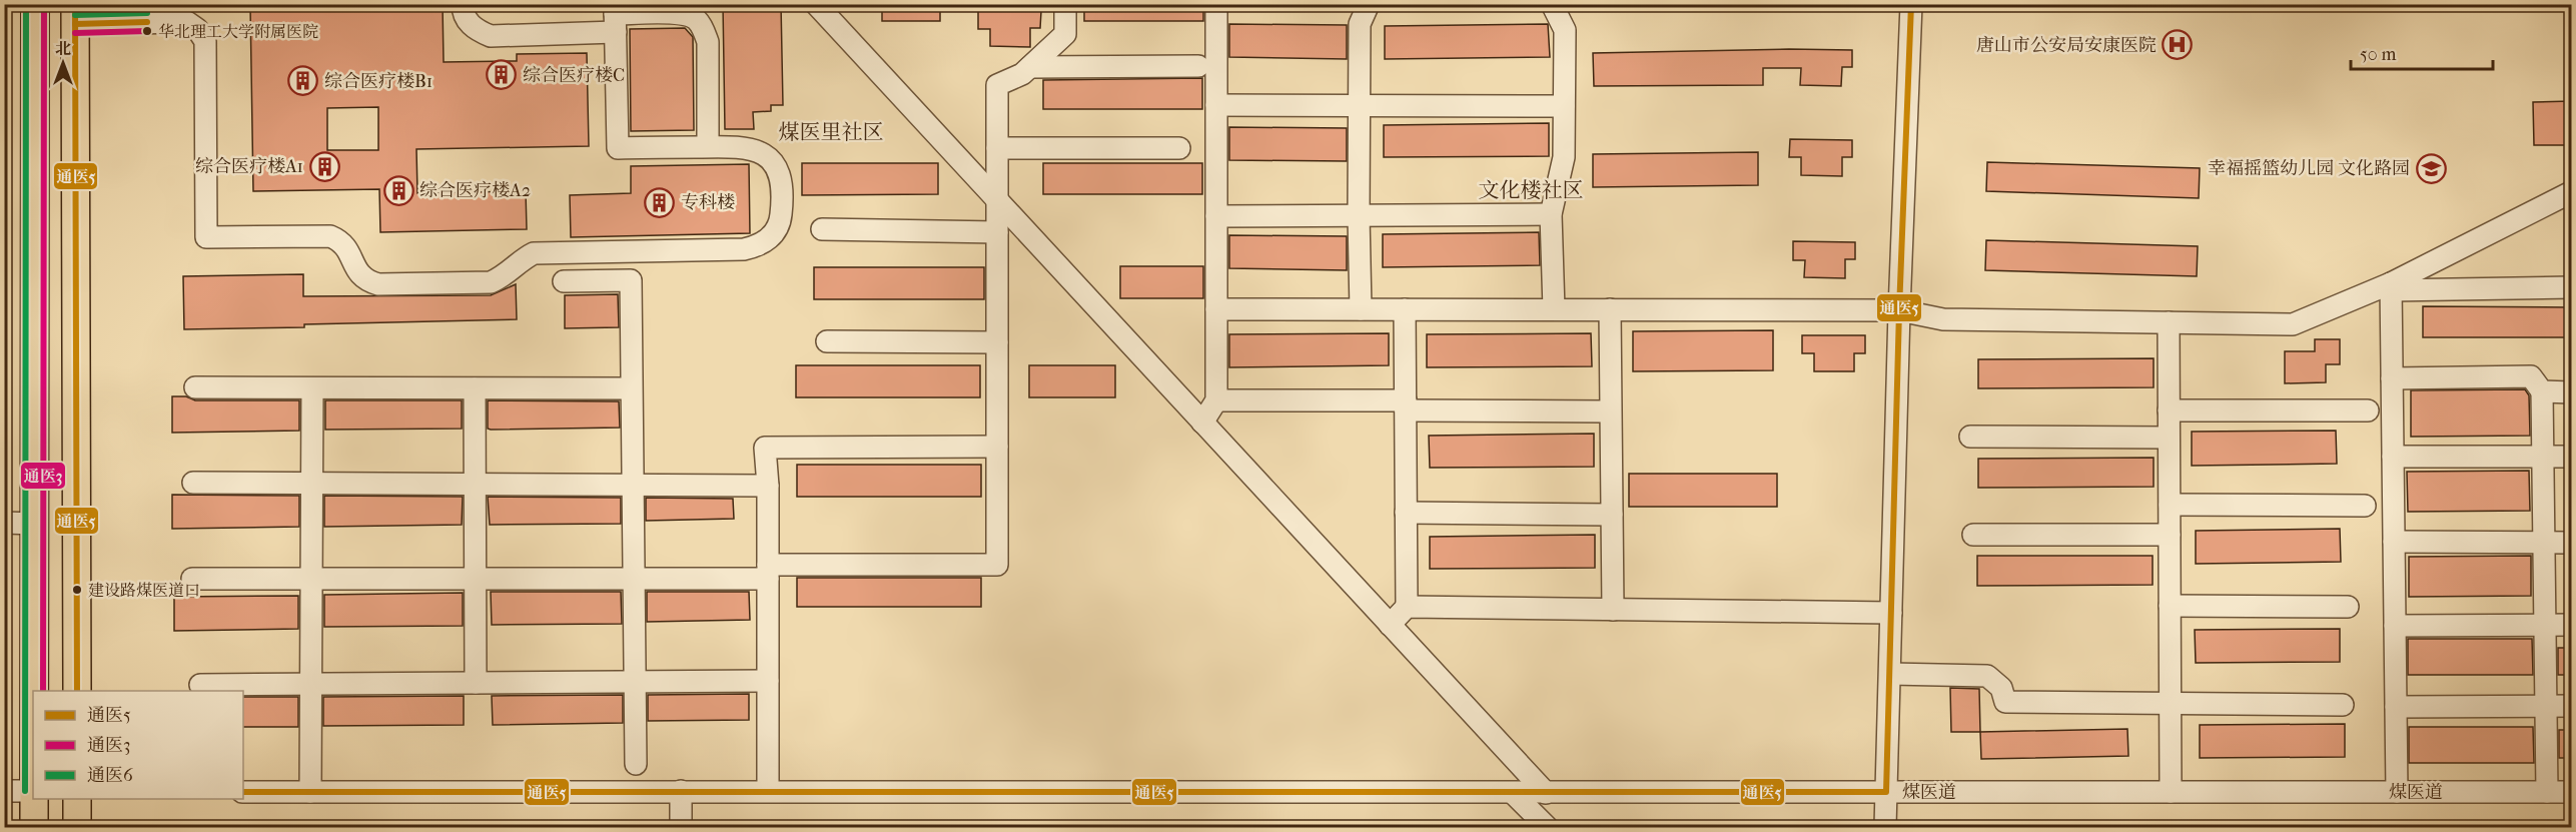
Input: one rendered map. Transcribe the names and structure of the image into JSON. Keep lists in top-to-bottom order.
{
  "streets": {
    "street": ["煤医道"]
  },
  "districts": ["煤医里社区", "文化楼社区"],
  "places": {
    "other": ["华北理工大学附属医院", "建设路煤医道口"],
    "hospital": ["唐山市公安局安康医院"],
    "building": [
      "综合医疗楼C",
      "综合医疗楼B1",
      "综合医疗楼A1",
      "综合医疗楼A2",
      "专科楼"
    ],
    "school or university": ["幸福摇篮幼儿园 文化路园"]
  },
  "lines": ["transit line 通医5", "transit line 通医3", "transit line 通医6"],
  "legend": ["通医5", "通医3", "通医6"],
  "scale_bar": "50 m",
  "north": "top"
}
